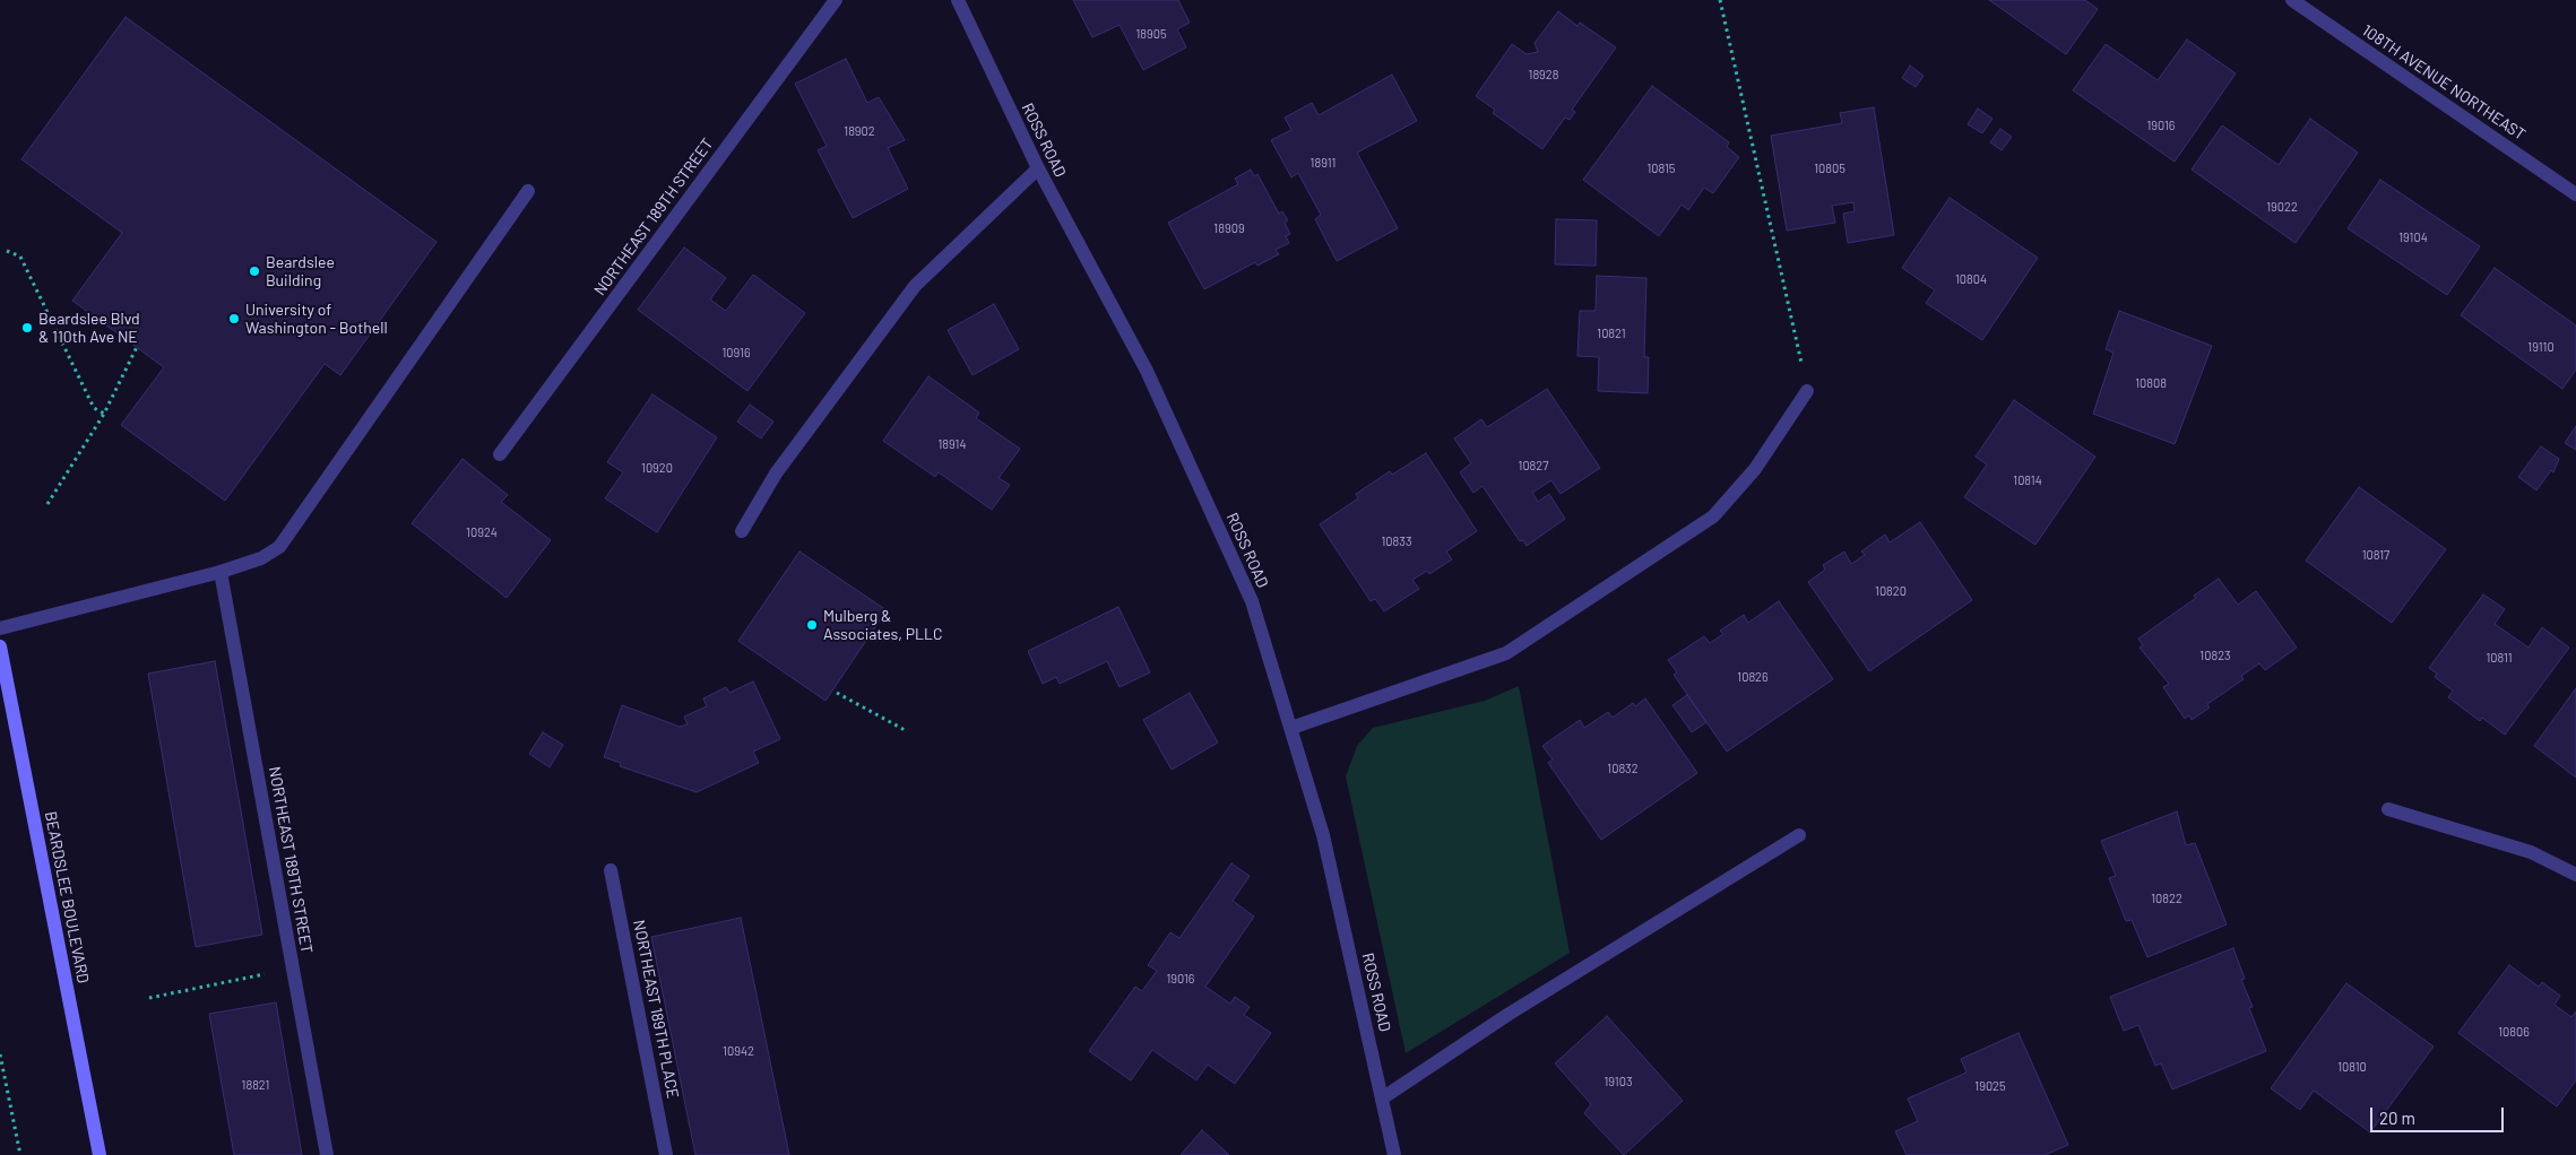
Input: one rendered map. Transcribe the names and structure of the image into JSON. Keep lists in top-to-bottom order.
{
  "streets": {
    "main road": ["BEARDSLEE BOULEVARD"],
    "street": [
      "108TH AVENUE NORTHEAST",
      "ROSS ROAD",
      "NORTHEAST 189TH STREET",
      "NORTHEAST 189TH PLACE"
    ]
  },
  "places": [
    "Beardslee Building",
    "University of Washington - Bothell",
    "Beardslee Blvd & 110th Ave NE",
    "Mulberg & Associates, PLLC"
  ],
  "house_numbers": [
    "18905",
    "18928",
    "19016",
    "18902",
    "18911",
    "10815",
    "10805",
    "19022",
    "18909",
    "19104",
    "10804",
    "10821",
    "19110",
    "10916",
    "10808",
    "18914",
    "10827",
    "10920",
    "10814",
    "10924",
    "10833",
    "10817",
    "10820",
    "10823",
    "10811",
    "10826",
    "10832",
    "10822",
    "19016",
    "10806",
    "10942",
    "10810",
    "19103",
    "18821",
    "19025"
  ],
  "scale_bar": "20 m"
}
